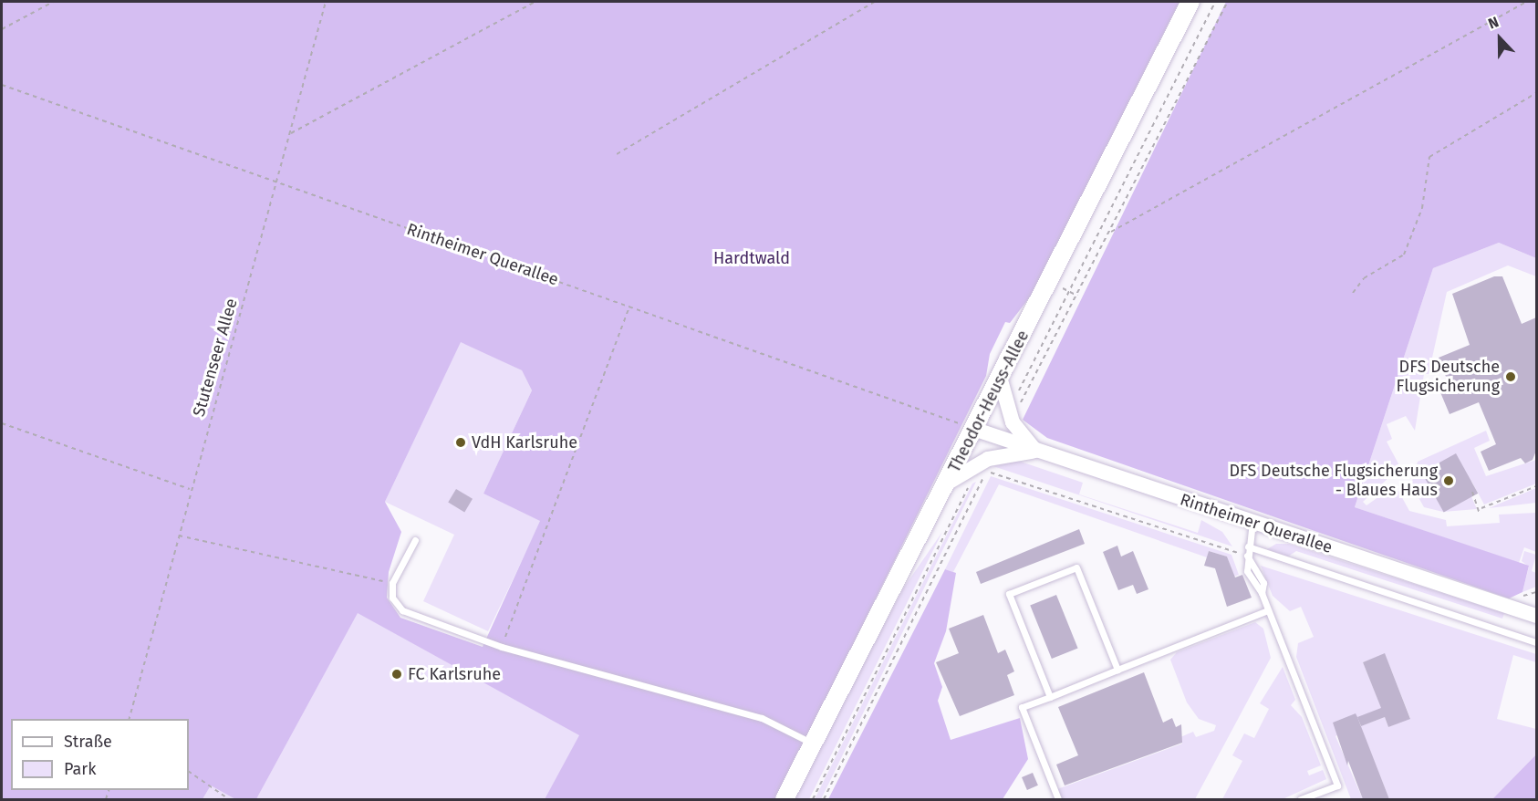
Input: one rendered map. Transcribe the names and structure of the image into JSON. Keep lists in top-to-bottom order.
{
  "streets": {
    "main road": ["Theodor-Heuss-Allee"],
    "street": ["Rintheimer Querallee"],
    "path": ["Stutenseer Allee"]
  },
  "crossings": [
    ["Rintheimer Querallee", "Stutenseer Allee"],
    ["Rintheimer Querallee", "Theodor-Heuss-Allee"]
  ],
  "parks": ["Hardtwald"],
  "places": [
    "DFS Deutsche Flugsicherung",
    "VdH Karlsruhe",
    "DFS Deutsche Flugsicherung - Blaues Haus",
    "FC Karlsruhe"
  ],
  "legend": ["Straße", "Park"],
  "north": "top"
}
